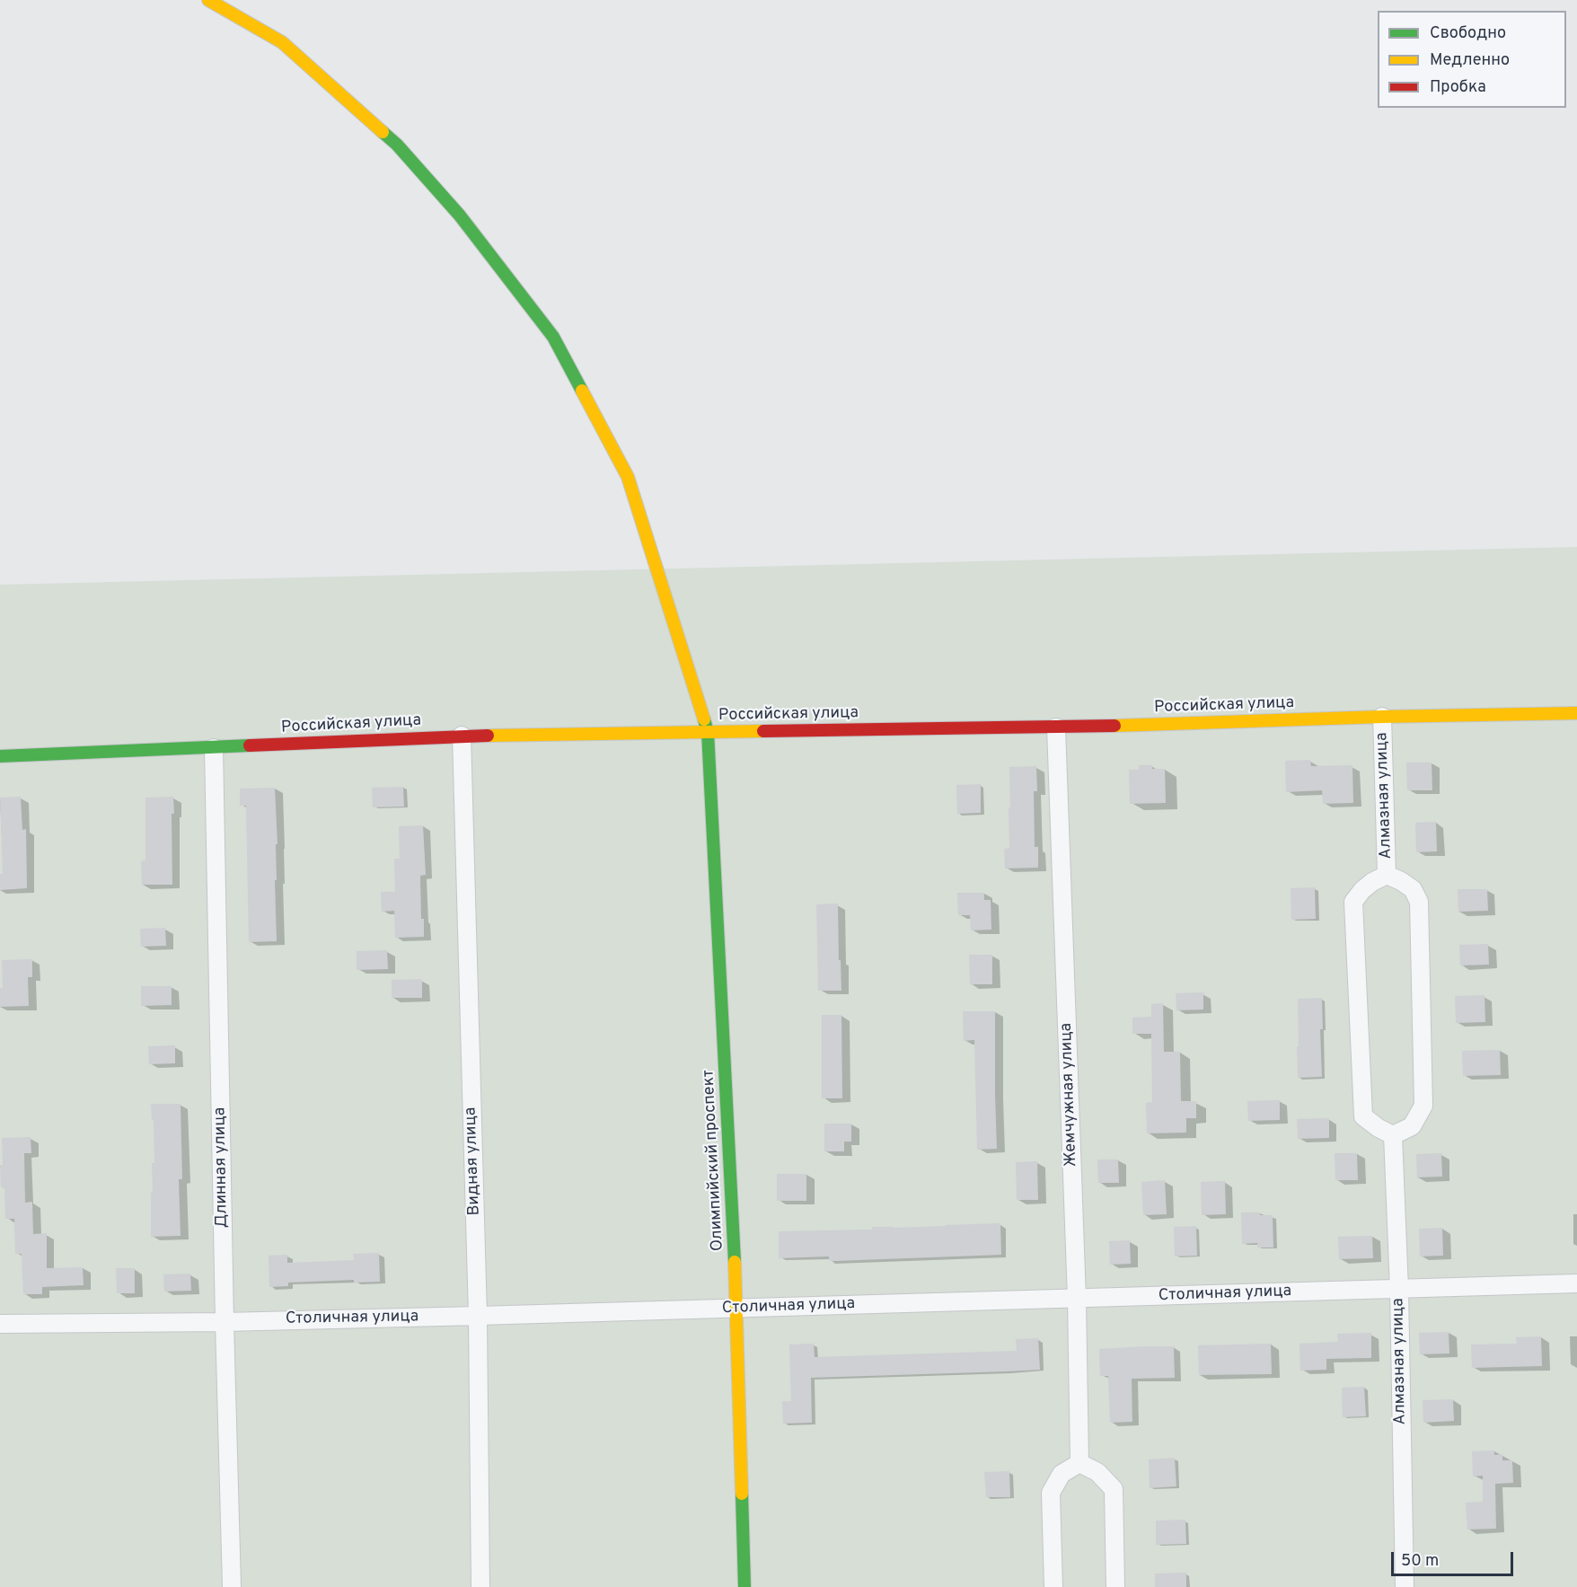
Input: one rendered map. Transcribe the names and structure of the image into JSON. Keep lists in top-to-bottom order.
{
  "streets": {
    "street": [
      "Российская улица",
      "Алмазная улица",
      "Жемчужная улица",
      "Олимпийский проспект",
      "Видная улица",
      "Длинная улица",
      "Столичная улица"
    ]
  },
  "crossings": [
    ["Российская улица", "Алмазная улица"],
    ["Российская улица", "Жемчужная улица"],
    ["Российская улица", "Олимпийский проспект"],
    ["Российская улица", "Видная улица"],
    ["Российская улица", "Длинная улица"],
    ["Алмазная улица", "Столичная улица"],
    ["Жемчужная улица", "Столичная улица"],
    ["Олимпийский проспект", "Столичная улица"],
    ["Видная улица", "Столичная улица"],
    ["Длинная улица", "Столичная улица"]
  ],
  "legend": ["Свободно", "Медленно", "Пробка"],
  "scale_bar": "50 m"
}
